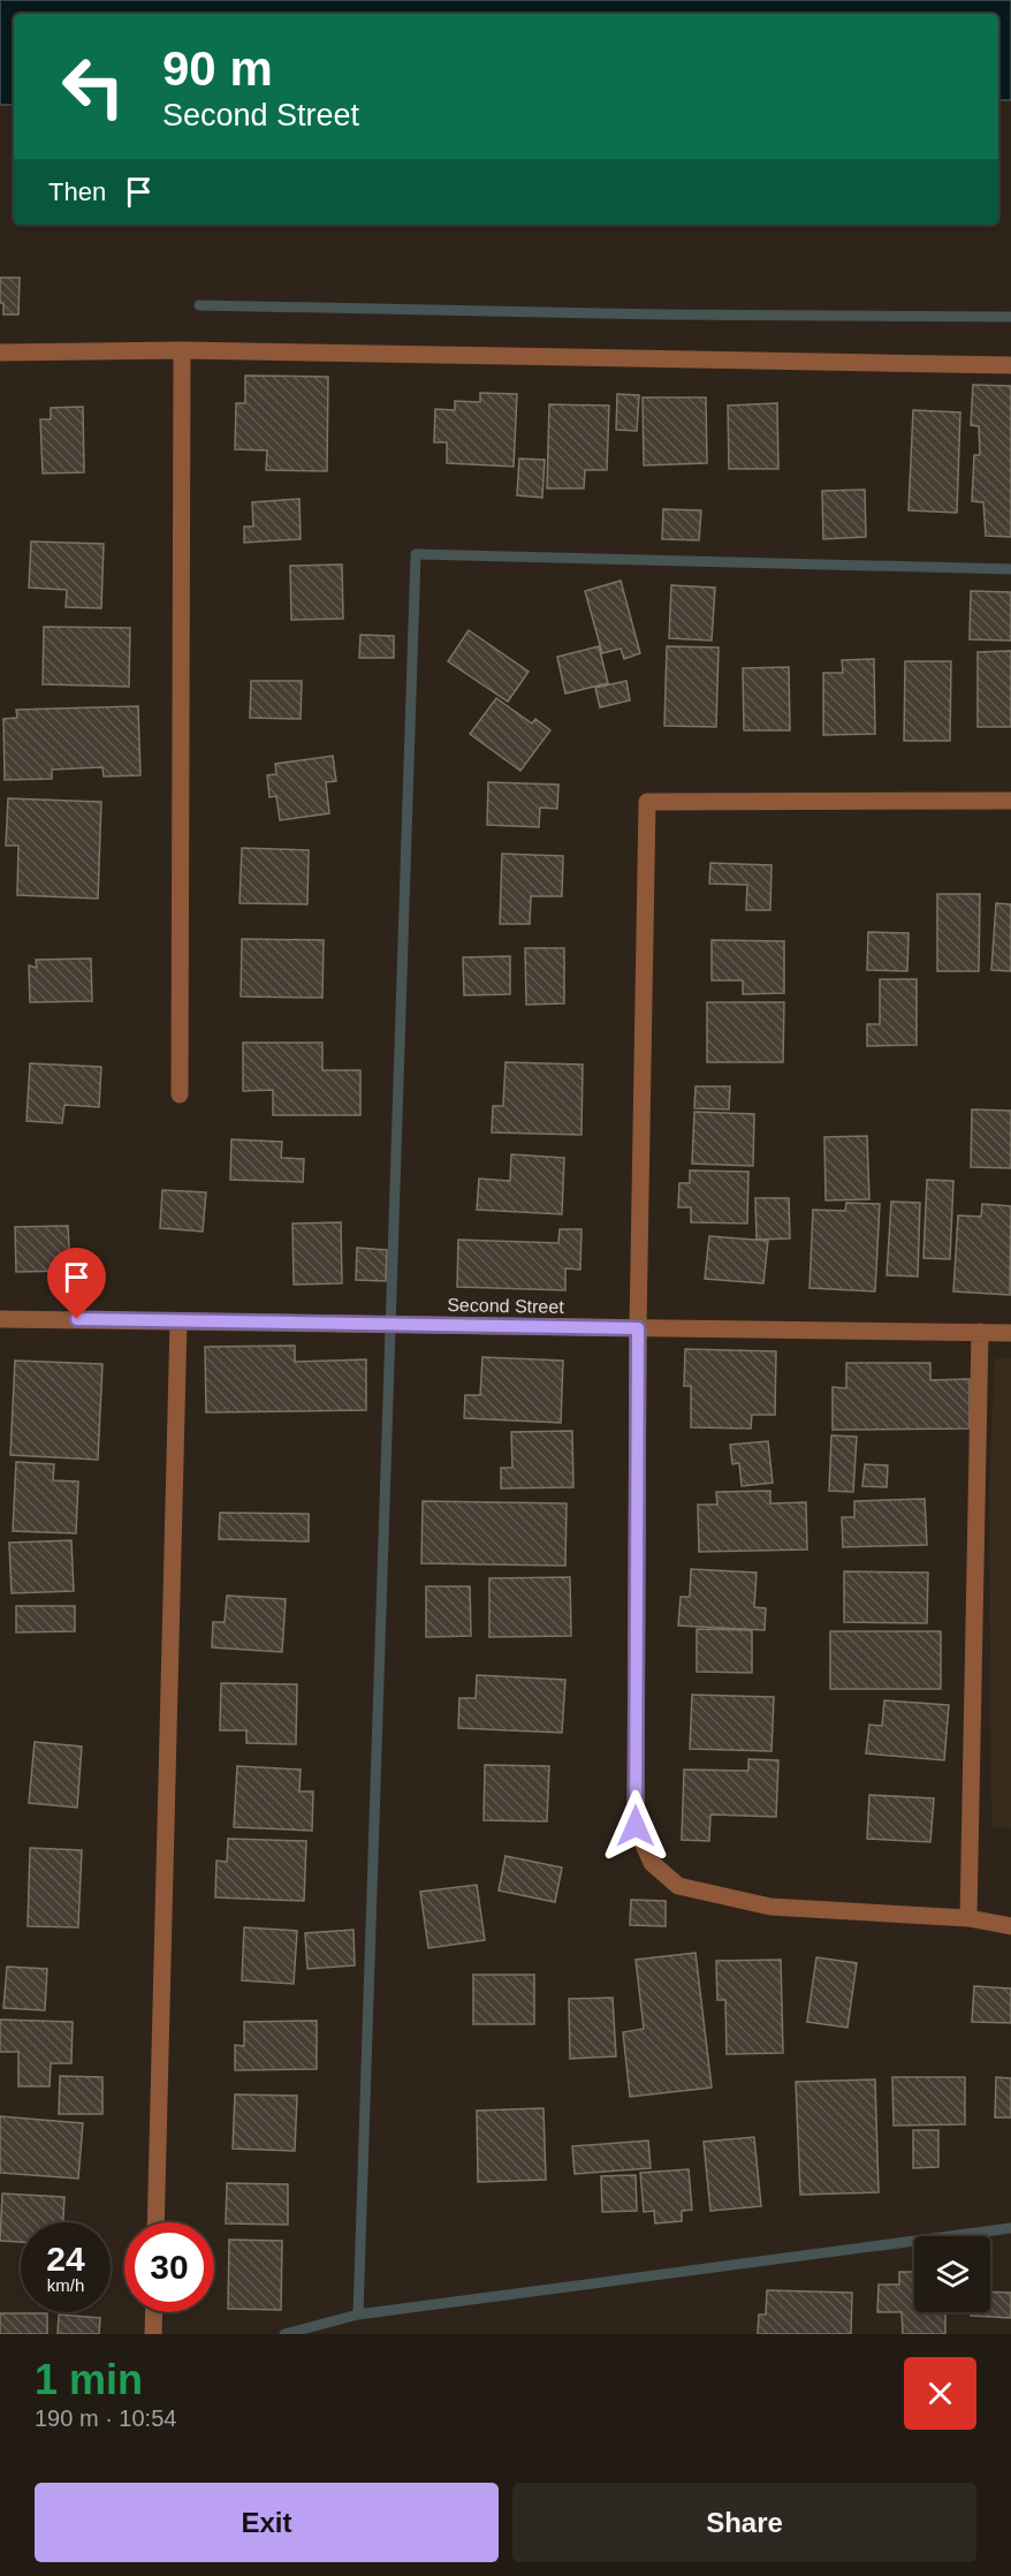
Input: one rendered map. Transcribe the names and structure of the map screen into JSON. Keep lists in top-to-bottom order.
{
  "streets": {
    "street": ["Second Street"]
  },
  "page": {
    "turn": ["90 m", "Second Street"],
    "then": "Then",
    "speed": "24 km/h",
    "limit": "30",
    "heading": ["1 min", "190 m · 10:54"],
    "buttons": ["Exit", "Share"]
  }
}
